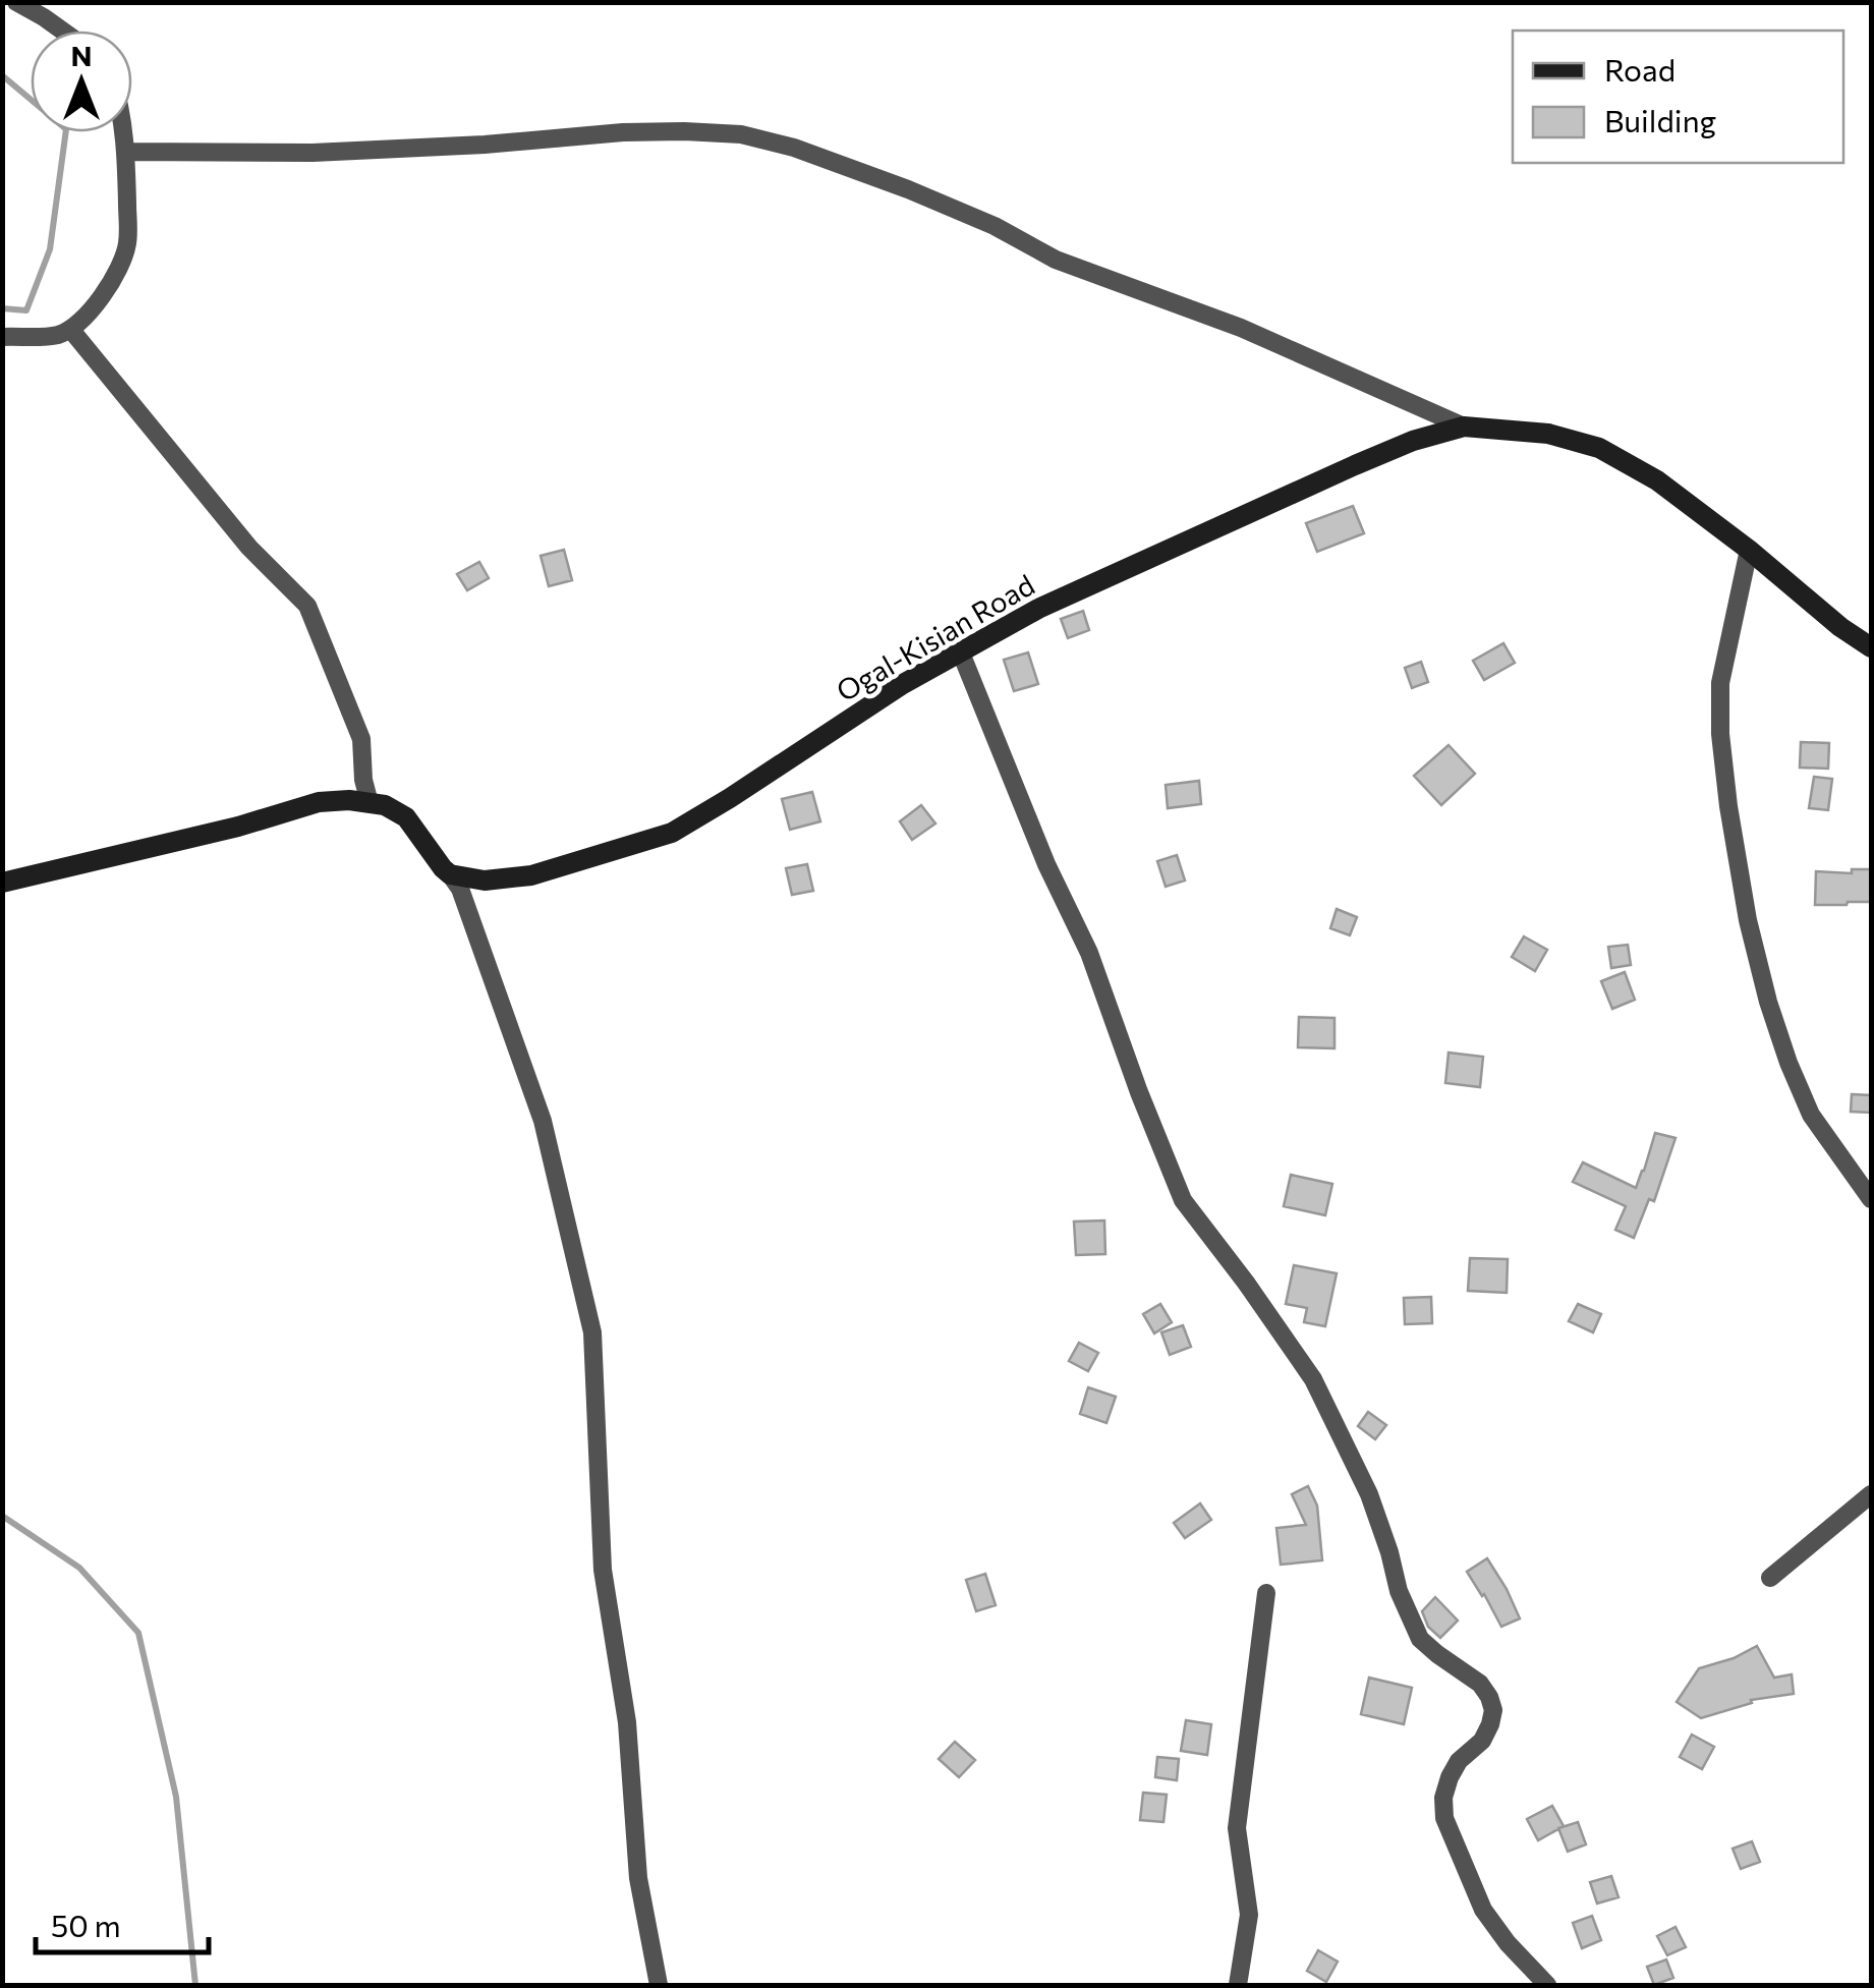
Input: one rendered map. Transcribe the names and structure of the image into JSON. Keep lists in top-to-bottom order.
{
  "streets": {
    "main road": ["Ogal-Kisian Road"]
  },
  "legend": ["Road", "Building"],
  "scale_bar": "50 m",
  "north": "top"
}
